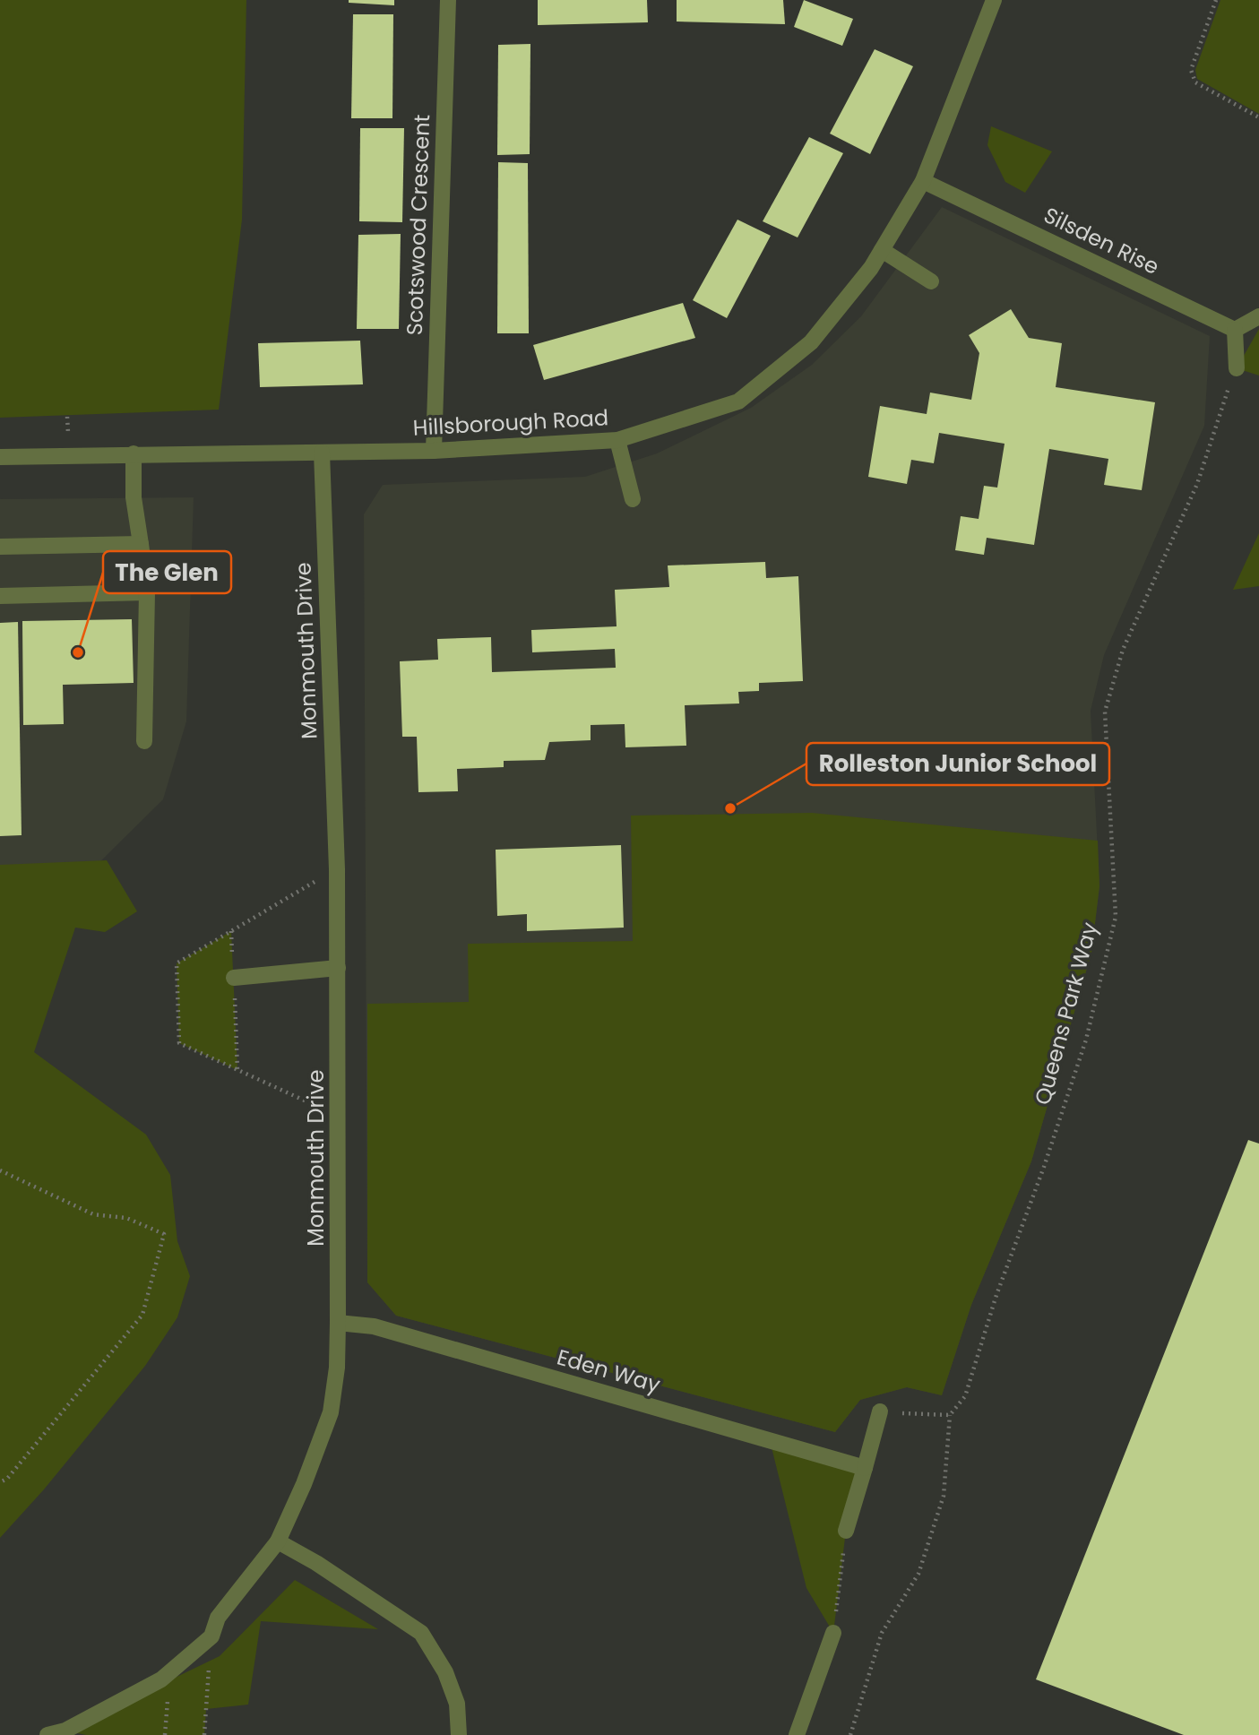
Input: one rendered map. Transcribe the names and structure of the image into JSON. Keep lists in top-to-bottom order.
{
  "streets": {
    "street": [
      "Scotswood Crescent",
      "Silsden Rise",
      "Hillsborough Road",
      "Monmouth Drive",
      "Eden Way"
    ],
    "path": ["Queens Park Way"]
  },
  "crossings": [
    ["Scotswood Crescent", "Hillsborough Road"],
    ["Silsden Rise", "Hillsborough Road"],
    ["Hillsborough Road", "Monmouth Drive"],
    ["Monmouth Drive", "Eden Way"]
  ],
  "places": ["The Glen", "Rolleston Junior School"]
}
